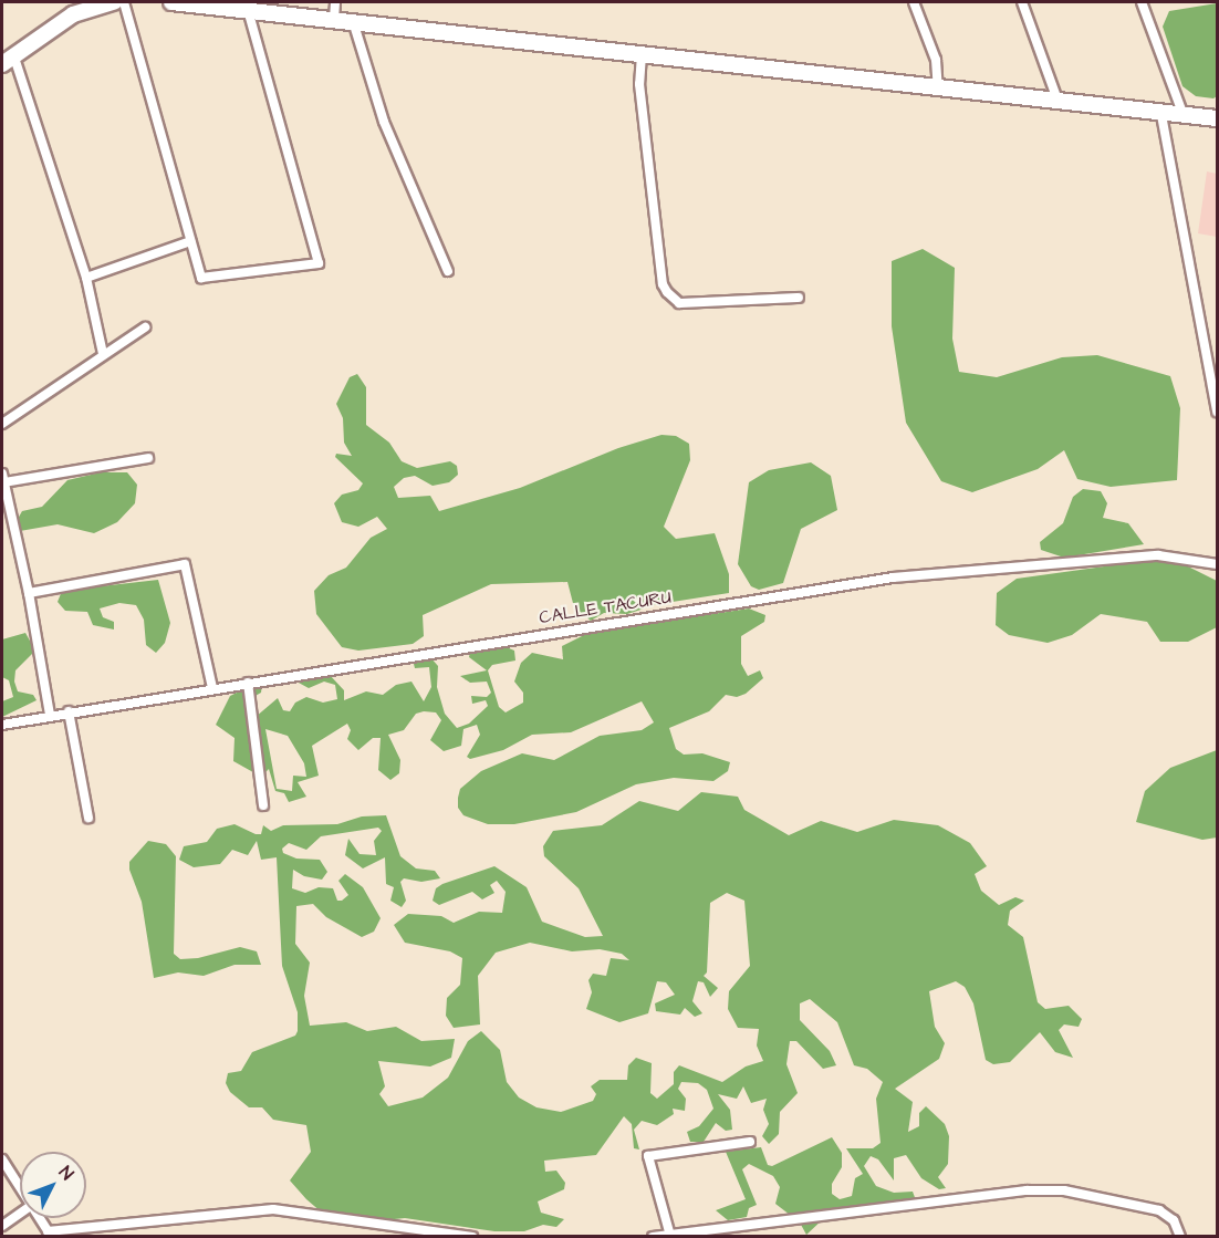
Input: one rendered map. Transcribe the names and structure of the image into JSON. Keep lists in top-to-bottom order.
{
  "streets": {
    "street": ["CALLE TACURU"]
  },
  "north": "top right"
}
